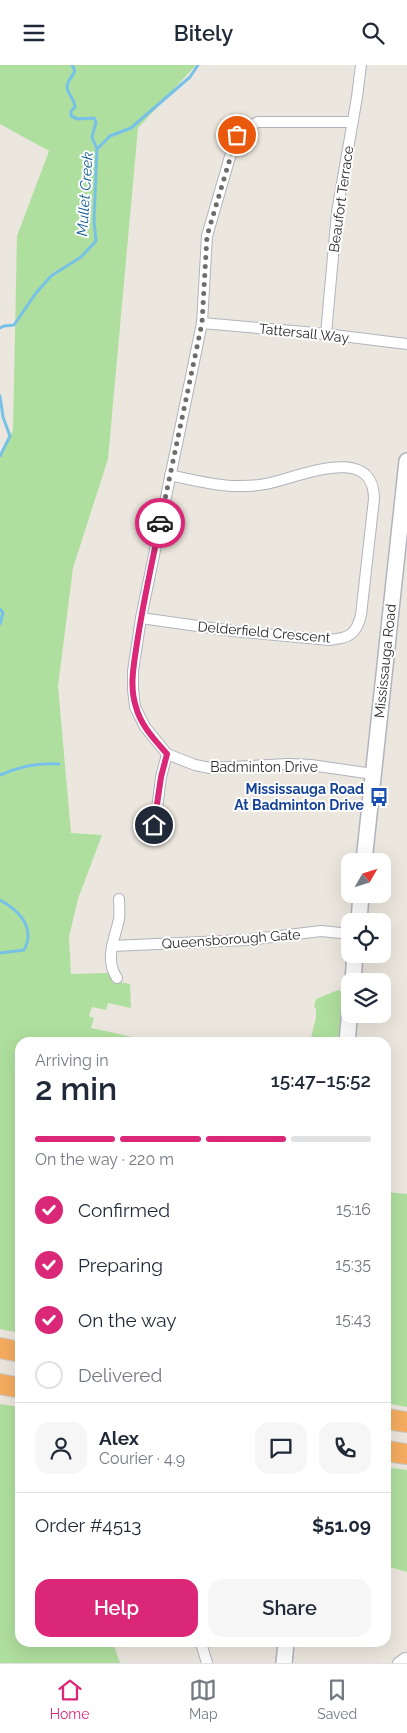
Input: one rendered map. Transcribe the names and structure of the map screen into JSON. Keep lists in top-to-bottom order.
{
  "streets": {
    "main road": ["Mississauga Road"],
    "street": [
      "Beaufort Terrace",
      "Tattersall Way",
      "Delderfield Crescent",
      "Badminton Drive",
      "Queensborough Gate"
    ]
  },
  "crossings": [
    ["Beaufort Terrace", "Tattersall Way"],
    ["Beaufort Terrace", "Badminton Drive"],
    ["Tattersall Way", "Badminton Drive"],
    ["Delderfield Crescent", "Badminton Drive"],
    ["Mississauga Road", "Badminton Drive"]
  ],
  "water": ["Mullet Creek"],
  "places": {
    "bus stop": ["Mississauga Road At Badminton Drive"]
  },
  "north": "top right",
  "page": {
    "header": "Bitely",
    "heading": ["2 min", "Arriving in", "15:47–15:52"],
    "panel": [
      "Alex",
      "Courier · 4.9",
      "Order #4513",
      "$51.09"
    ],
    "bar": "On the way · 220 m",
    "list": [
      ["Confirmed", "15:16"],
      ["Preparing", "15:35"],
      ["On the way", "15:43"],
      "Delivered"
    ],
    "buttons": ["Help", "Share"],
    "tabs": ["Home", "Map", "Saved"]
  }
}
